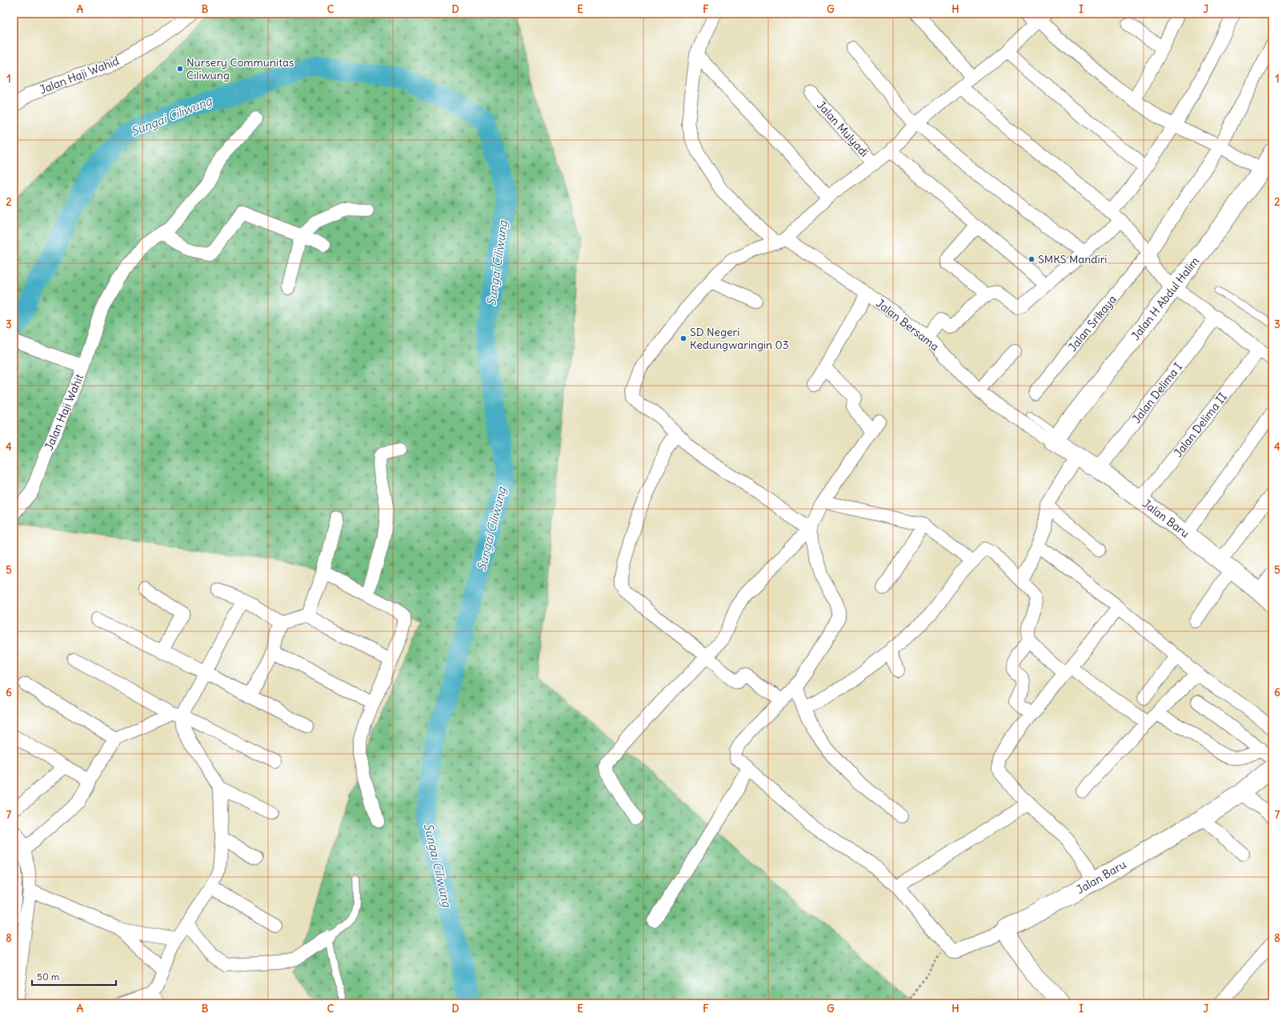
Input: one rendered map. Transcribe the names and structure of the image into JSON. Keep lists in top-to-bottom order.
{
  "streets": {
    "street": [
      "Jalan Haji Wahid",
      "Jalan Mulyadi",
      "Jalan H Abdul Halim",
      "Jalan Srikaya",
      "Jalan Bersama",
      "Jalan Delima I",
      "Jalan Haji Wahit",
      "Jalan Delima II",
      "Jalan Baru"
    ]
  },
  "crossings": [
    ["Jalan H Abdul Halim", "Jalan Bersama"],
    ["Jalan H Abdul Halim", "Jalan Baru"],
    ["Jalan Bersama", "Jalan Baru"],
    ["Jalan Delima I", "Jalan Baru"],
    ["Jalan Delima II", "Jalan Baru"]
  ],
  "water": ["Sungai Ciliwung"],
  "places": ["Nursery Communitas Ciliwung", "SMKS Mandiri", "SD Negeri Kedungwaringin 03"],
  "scale_bar": "50 m",
  "grid": {
    "columns": [
      "A",
      "B",
      "C",
      "D",
      "E",
      "F",
      "G",
      "H",
      "I",
      "J"
    ],
    "rows": [
      "1",
      "2",
      "3",
      "4",
      "5",
      "6",
      "7",
      "8"
    ]
  }
}
